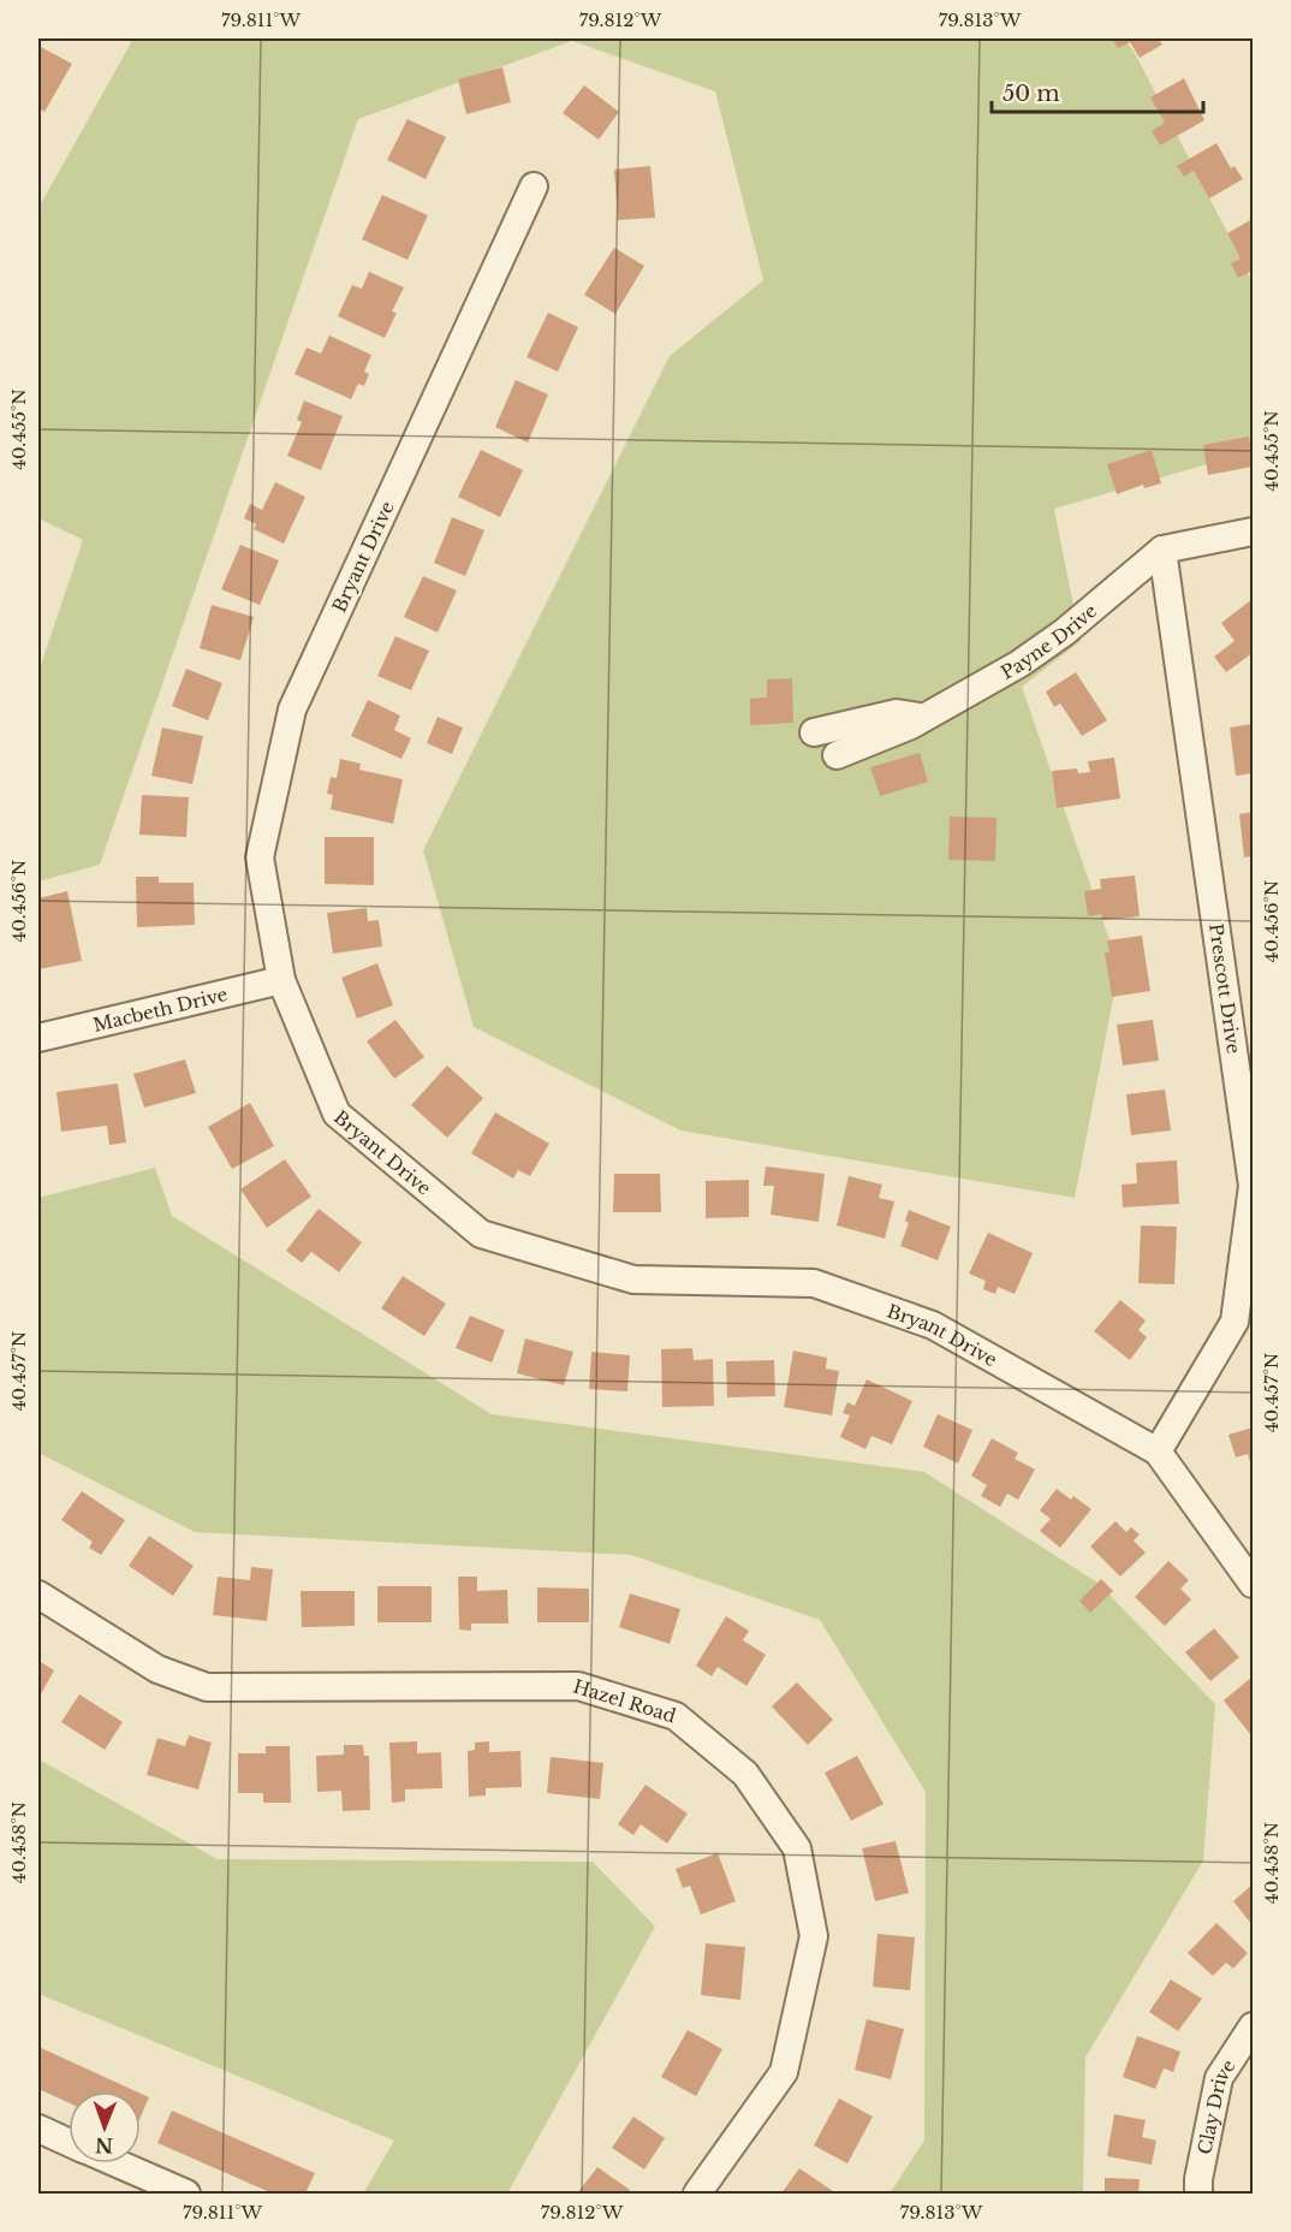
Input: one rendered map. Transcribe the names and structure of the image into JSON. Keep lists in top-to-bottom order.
{
  "streets": {
    "street": [
      "Bryant Drive",
      "Payne Drive",
      "Prescott Drive",
      "Macbeth Drive",
      "Hazel Road",
      "Clay Drive"
    ]
  },
  "crossings": [
    ["Bryant Drive", "Prescott Drive"],
    ["Bryant Drive", "Macbeth Drive"],
    ["Payne Drive", "Prescott Drive"]
  ],
  "scale_bar": "50 m",
  "north": "bottom",
  "coordinates": [
    "79.811°W",
    "79.812°W",
    "79.813°W",
    "40.455°N",
    "40.456°N",
    "40.457°N",
    "40.458°N"
  ]
}
